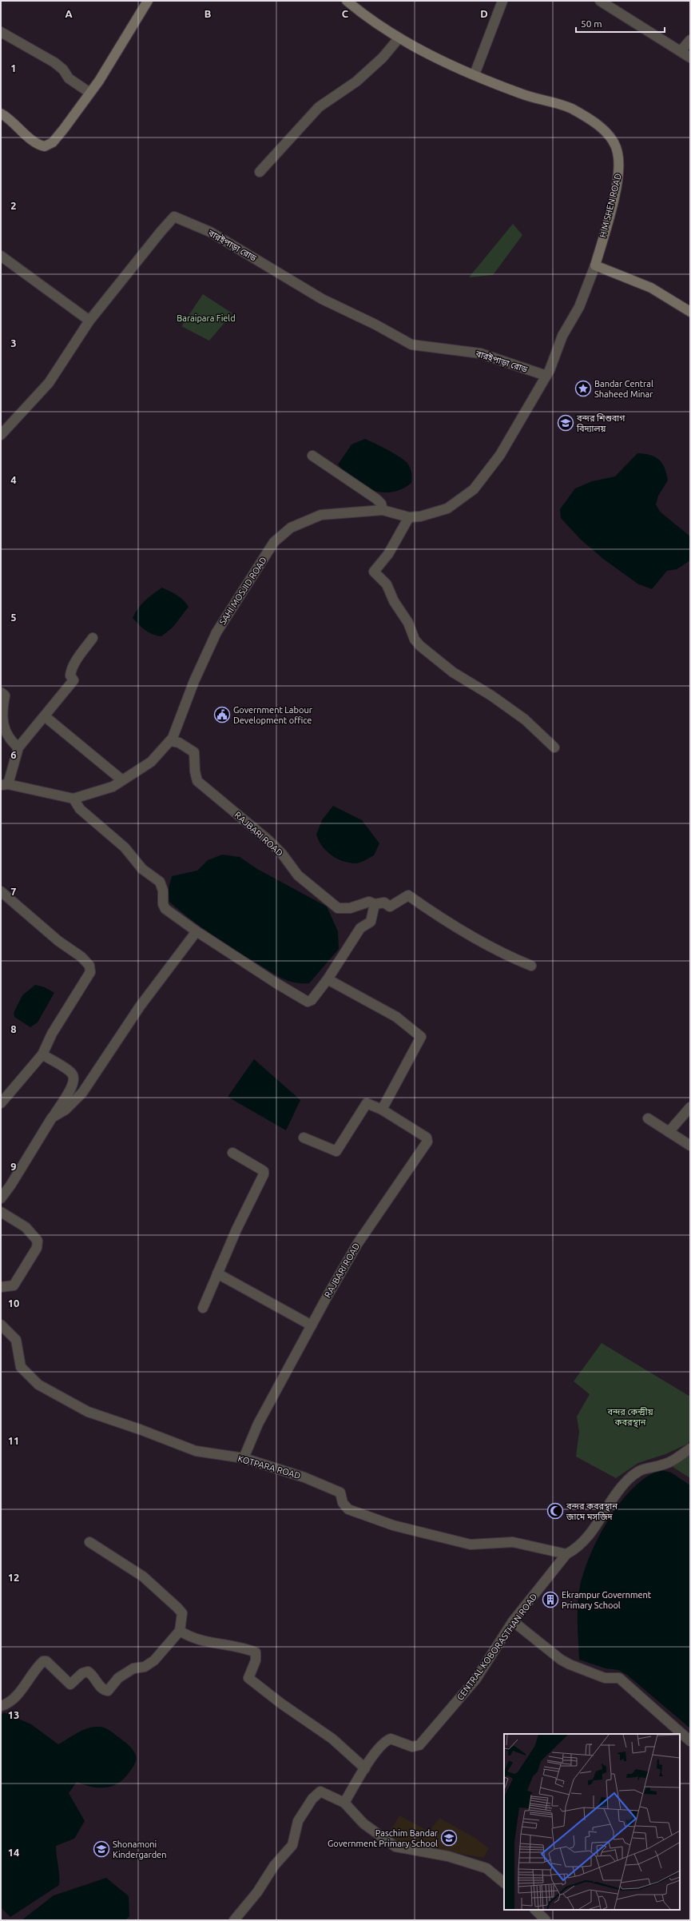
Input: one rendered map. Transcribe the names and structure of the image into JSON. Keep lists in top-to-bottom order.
{
  "streets": {
    "main road": ["H M SHEN ROAD"],
    "street": [
      "বারইপাড়া রোড",
      "SAHI MOSJID ROAD",
      "RAJBARI ROAD",
      "KOTPARA ROAD",
      "CENTRAL KOBORASTHAN ROAD"
    ]
  },
  "crossings": [
    ["H M SHEN ROAD", "বারইপাড়া রোড"],
    ["H M SHEN ROAD", "SAHI MOSJID ROAD"],
    ["SAHI MOSJID ROAD", "RAJBARI ROAD"],
    ["RAJBARI ROAD", "KOTPARA ROAD"],
    ["KOTPARA ROAD", "CENTRAL KOBORASTHAN ROAD"]
  ],
  "parks": ["Baraipara Field", "বন্দর কেন্দ্রীয় কবরস্থান"],
  "places": {
    "place": ["Bandar Central Shaheed Minar"],
    "school or university": ["বন্দর শিশুবাগ বিদ্যালয়", "Paschim Bandar Government Primary School", "Shonamoni Kindergarden"],
    "public building": ["Government Labour Development office"],
    "mosque": ["বন্দর কবরস্থান জামে মসজিদ"],
    "building": ["Ekrampur Government Primary School"]
  },
  "scale_bar": "50 m",
  "grid": {
    "columns": [
      "A",
      "B",
      "C",
      "D"
    ],
    "rows": [
      "1",
      "2",
      "3",
      "4",
      "5",
      "6",
      "7",
      "8",
      "9",
      "10",
      "11",
      "12",
      "13",
      "14"
    ]
  }
}
